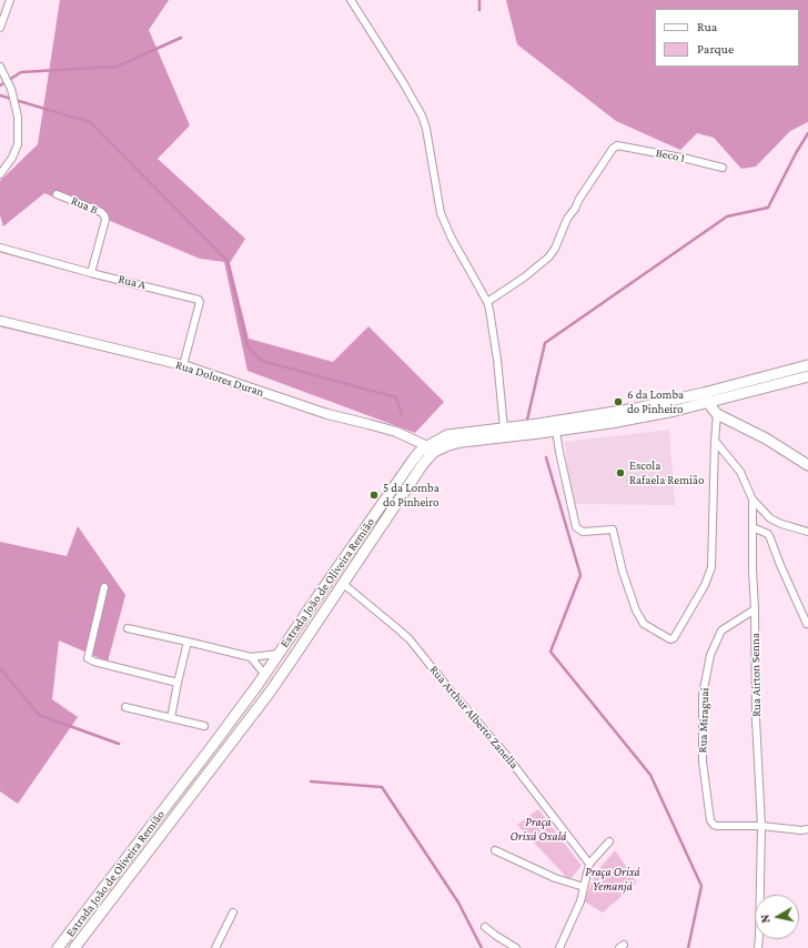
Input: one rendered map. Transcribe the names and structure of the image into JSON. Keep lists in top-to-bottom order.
{
  "streets": {
    "main road": ["Estrada João de Oliveira Remião"],
    "street": [
      "Beco 1",
      "Rua B",
      "Rua A",
      "Rua Dolores Duran",
      "Rua Airton Senna",
      "Rua Arthur Alberto Zanella",
      "Rua Miraguai"
    ]
  },
  "crossings": [
    ["Rua B", "Rua A"],
    ["Rua A", "Rua Dolores Duran"],
    ["Rua Dolores Duran", "Estrada João de Oliveira Remião"],
    ["Estrada João de Oliveira Remião", "Rua Arthur Alberto Zanella"],
    ["Rua Airton Senna", "Rua Miraguai"]
  ],
  "parks": ["Praça Orixá Oxalá", "Praça Orixá Yemanjá"],
  "places": ["6 da Lomba do Pinheiro", "Escola Rafaela Remião", "5 da Lomba do Pinheiro"],
  "legend": ["Rua", "Parque"],
  "north": "left"
}
